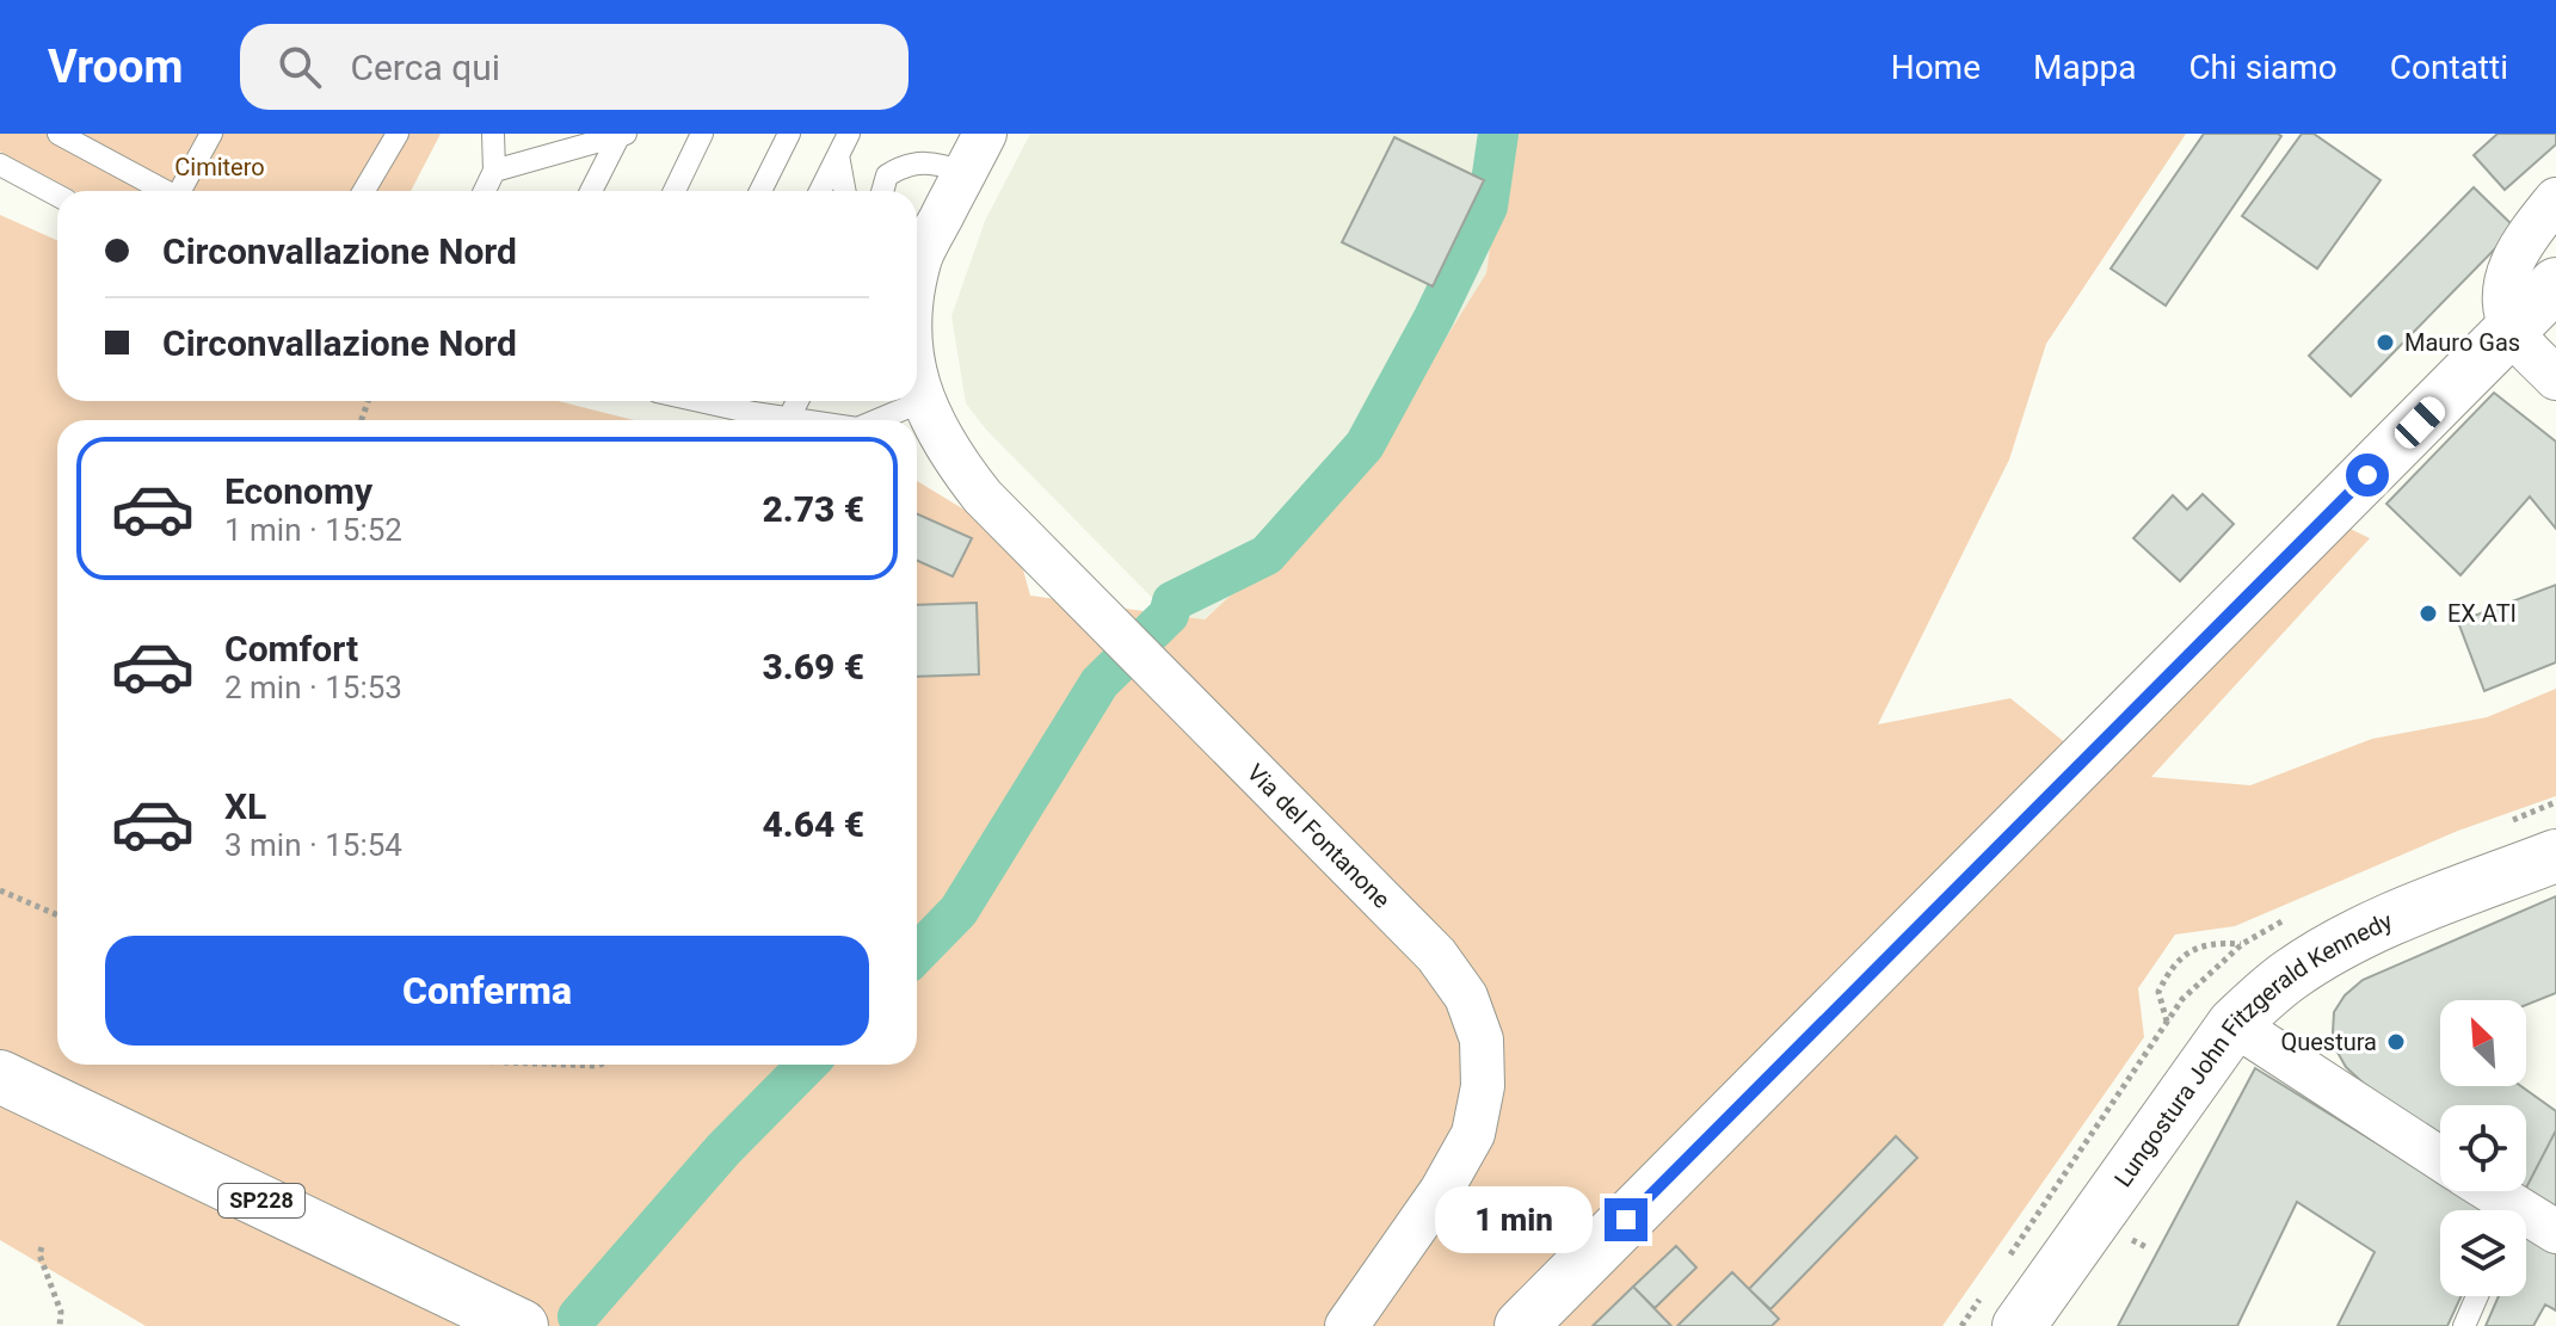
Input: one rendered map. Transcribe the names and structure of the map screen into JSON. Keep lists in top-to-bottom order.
{
  "streets": {
    "main road": ["Lungostura John Fitzgerald Kennedy", "SP228"],
    "street": ["Via del Fontanone"]
  },
  "parks": ["Cimitero"],
  "places": ["Mauro Gas", "EX ATI", "Questura"],
  "north": "top left",
  "page": {
    "header": "Vroom",
    "search": "Cerca qui",
    "nav": [
      "Home",
      "Mappa",
      "Chi siamo",
      "Contatti"
    ],
    "banner": ["Circonvallazione Nord", "Circonvallazione Nord"],
    "list": [
      {
        "name": "Economy",
        "note": "1 min · 15:52",
        "value": "2.73 €"
      },
      {
        "name": "Comfort",
        "note": "2 min · 15:53",
        "value": "3.69 €"
      },
      {
        "name": "XL",
        "note": "3 min · 15:54",
        "value": "4.64 €"
      }
    ],
    "buttons": "Conferma",
    "bubble": "1 min"
  }
}
